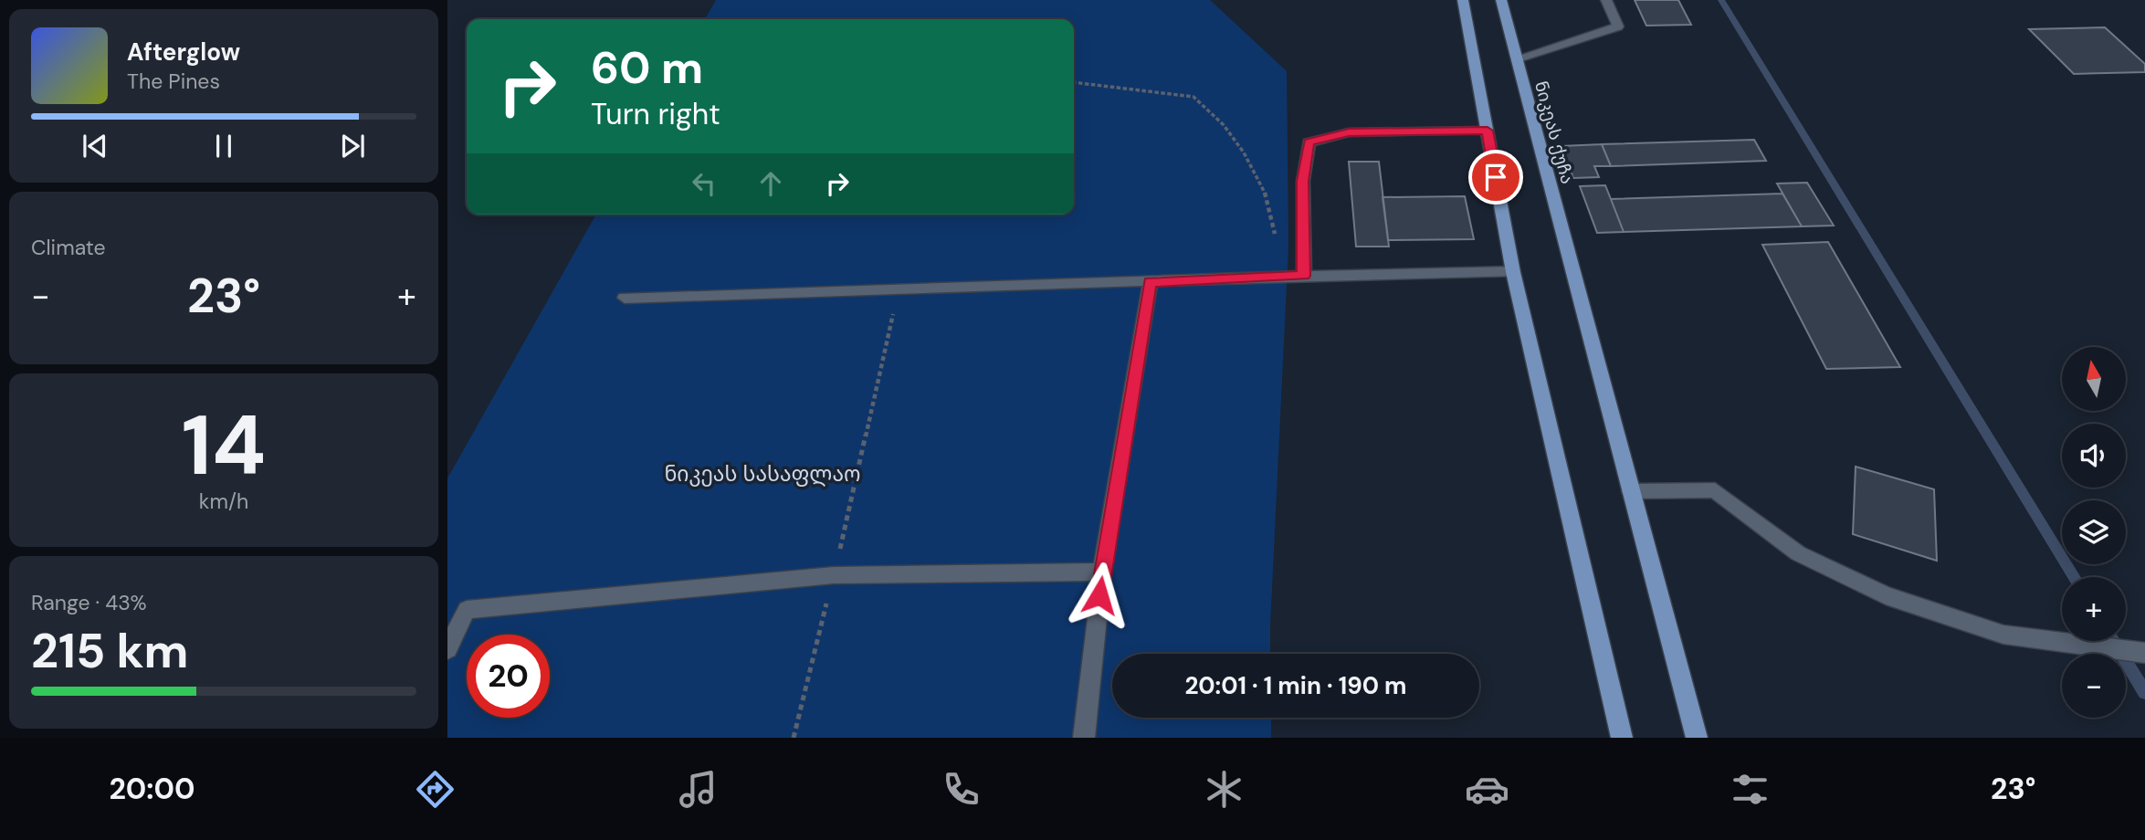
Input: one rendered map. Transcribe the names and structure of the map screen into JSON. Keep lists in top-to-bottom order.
{
  "streets": {
    "main road": ["ნიკეას ქუჩა"]
  },
  "parks": ["ნიკეას სასაფლაო"],
  "north": "top",
  "page": {
    "turn": ["60 m", "Turn right"],
    "song": ["Afterglow", "The Pines"],
    "tile": [
      "Climate",
      ["14", "km/h"],
      ["Range · 43%", "215 km"]
    ],
    "heat": ["−", "23°", "+"],
    "map_buttons": ["+", "−"],
    "limit": "20",
    "trip": "20:01 · 1 min · 190 m",
    "tabs": ["20:00", "23°"]
  }
}
